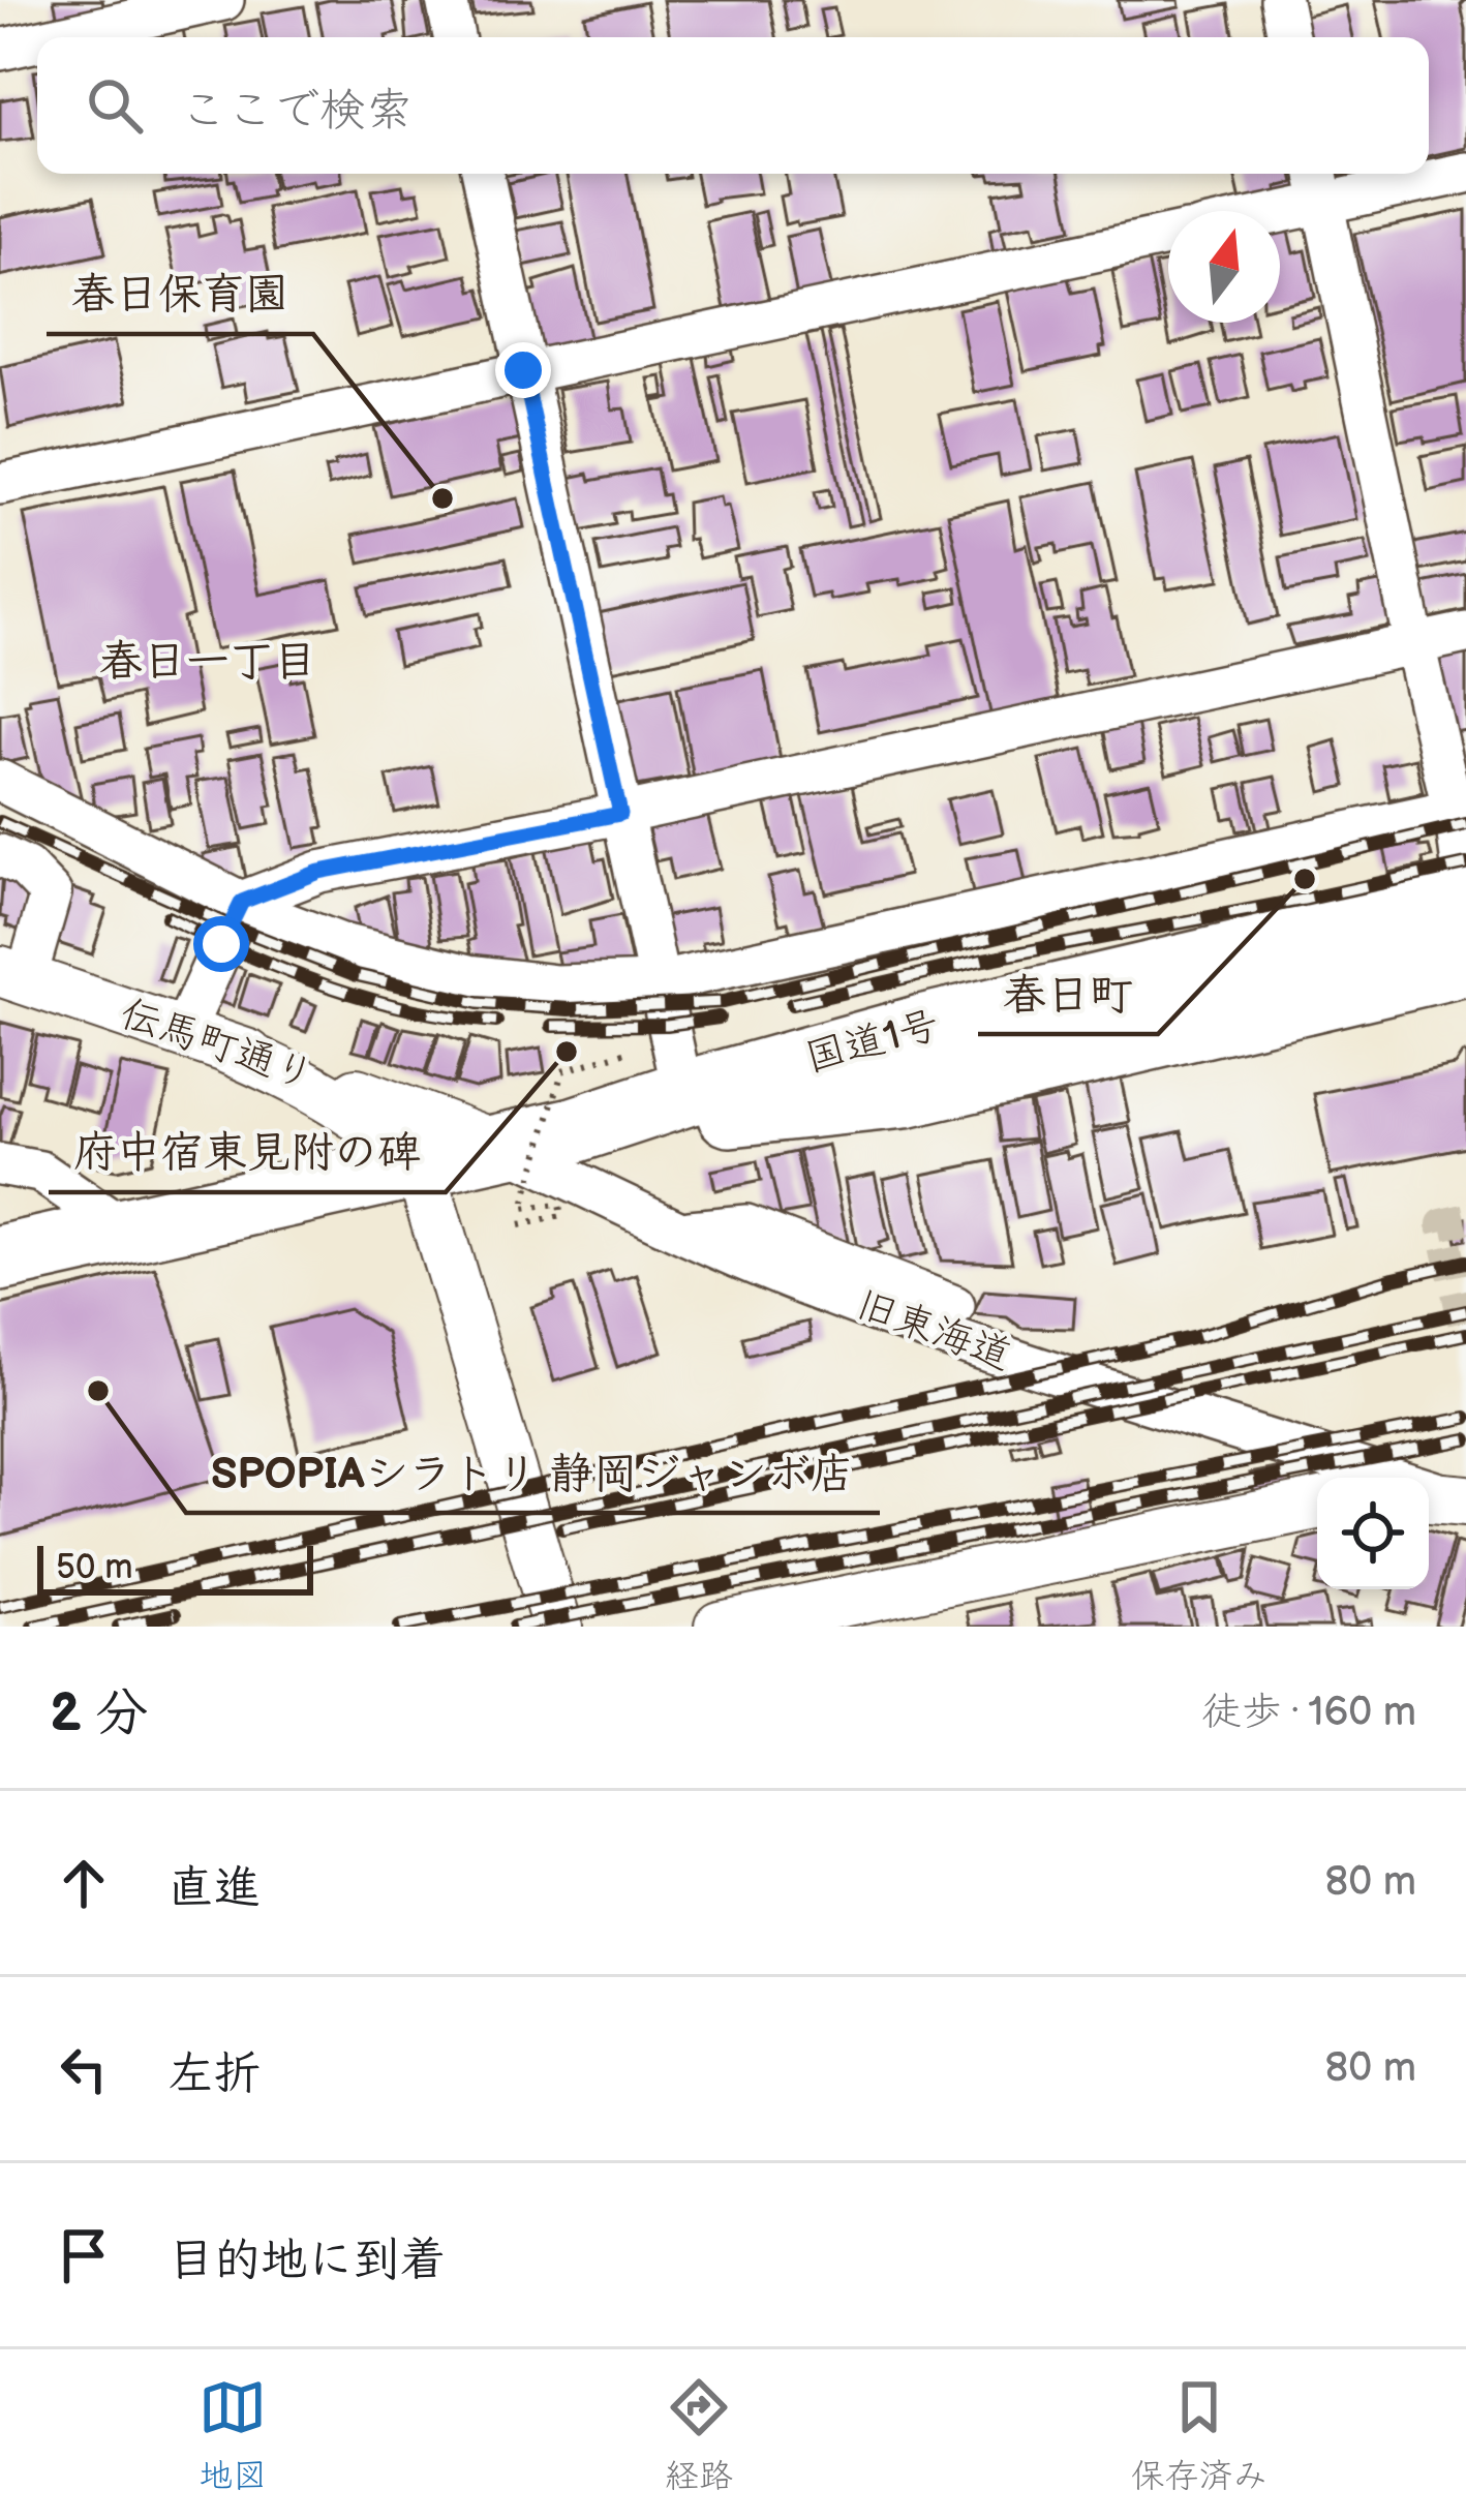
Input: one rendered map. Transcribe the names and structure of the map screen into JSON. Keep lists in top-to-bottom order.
{
  "streets": {
    "highway": ["国道1号"],
    "street": ["伝馬町通り", "旧東海道"]
  },
  "crossings": [
    ["国道1号", "伝馬町通り"],
    ["国道1号", "旧東海道"],
    ["伝馬町通り", "旧東海道"]
  ],
  "districts": ["春日一丁目"],
  "places": [
    "春日保育園",
    "春日町",
    "府中宿東見附の碑",
    "SPOPIAシラトリ 静岡ジャンボ店"
  ],
  "scale_bar": "50 m",
  "north": "top",
  "page": {
    "search": "ここで検索",
    "scale": "50 m",
    "heading": ["2 分", "徒歩 · 160 m"],
    "list": [
      ["直進", "80 m"],
      ["左折", "80 m"],
      "目的地に到着"
    ],
    "nav": ["地図", "経路", "保存済み"]
  }
}
